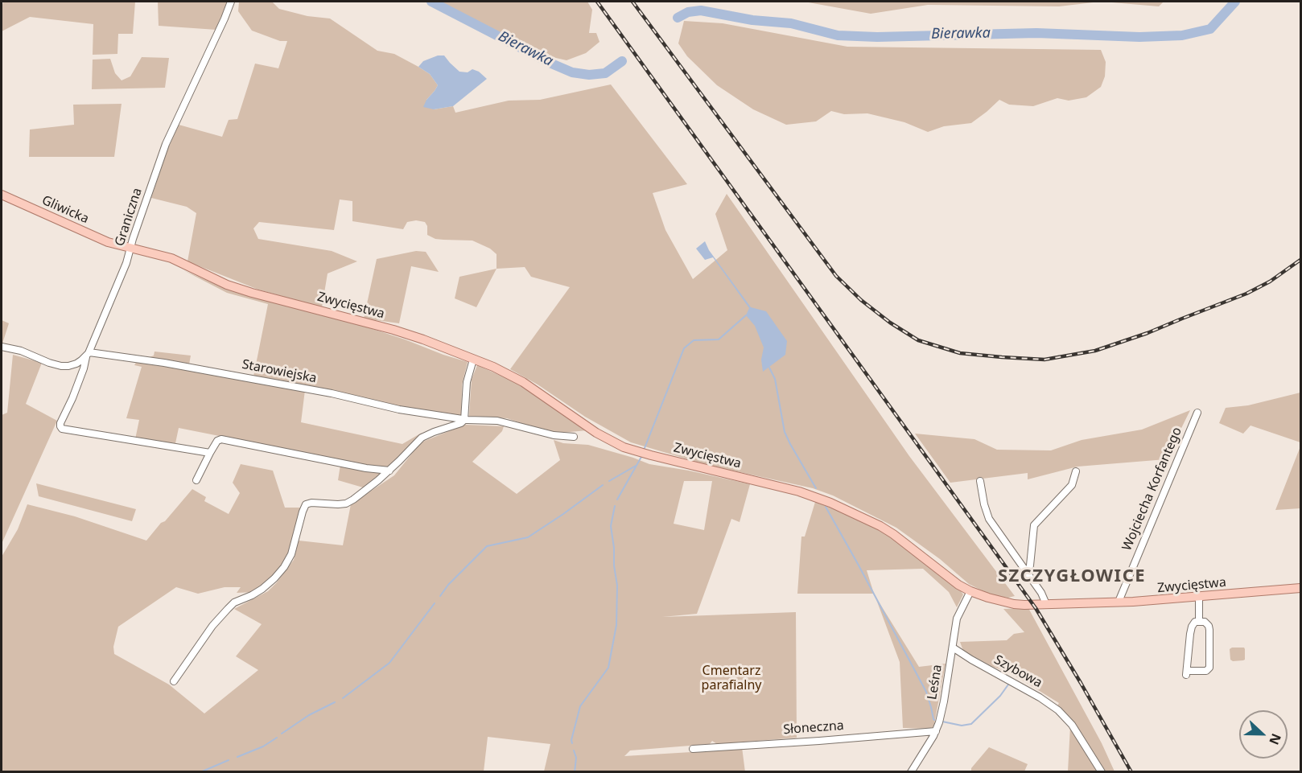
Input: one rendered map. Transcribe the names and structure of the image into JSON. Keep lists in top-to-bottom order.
{
  "streets": {
    "main road": ["Gliwicka", "Zwycięstwa"],
    "street": [
      "Graniczna",
      "Starowiejska",
      "Wojciecha Korfantego",
      "Szybowa",
      "Leśna",
      "Słoneczna"
    ]
  },
  "crossings": [
    ["Gliwicka", "Zwycięstwa"],
    ["Graniczna", "Zwycięstwa"],
    ["Graniczna", "Starowiejska"],
    ["Zwycięstwa", "Wojciecha Korfantego"],
    ["Zwycięstwa", "Leśna"],
    ["Szybowa", "Leśna"],
    ["Leśna", "Słoneczna"]
  ],
  "districts": ["SZCZYGŁOWICE"],
  "water": ["Bierawka"],
  "parks": ["Cmentarz parafialny"],
  "north": "right"
}
